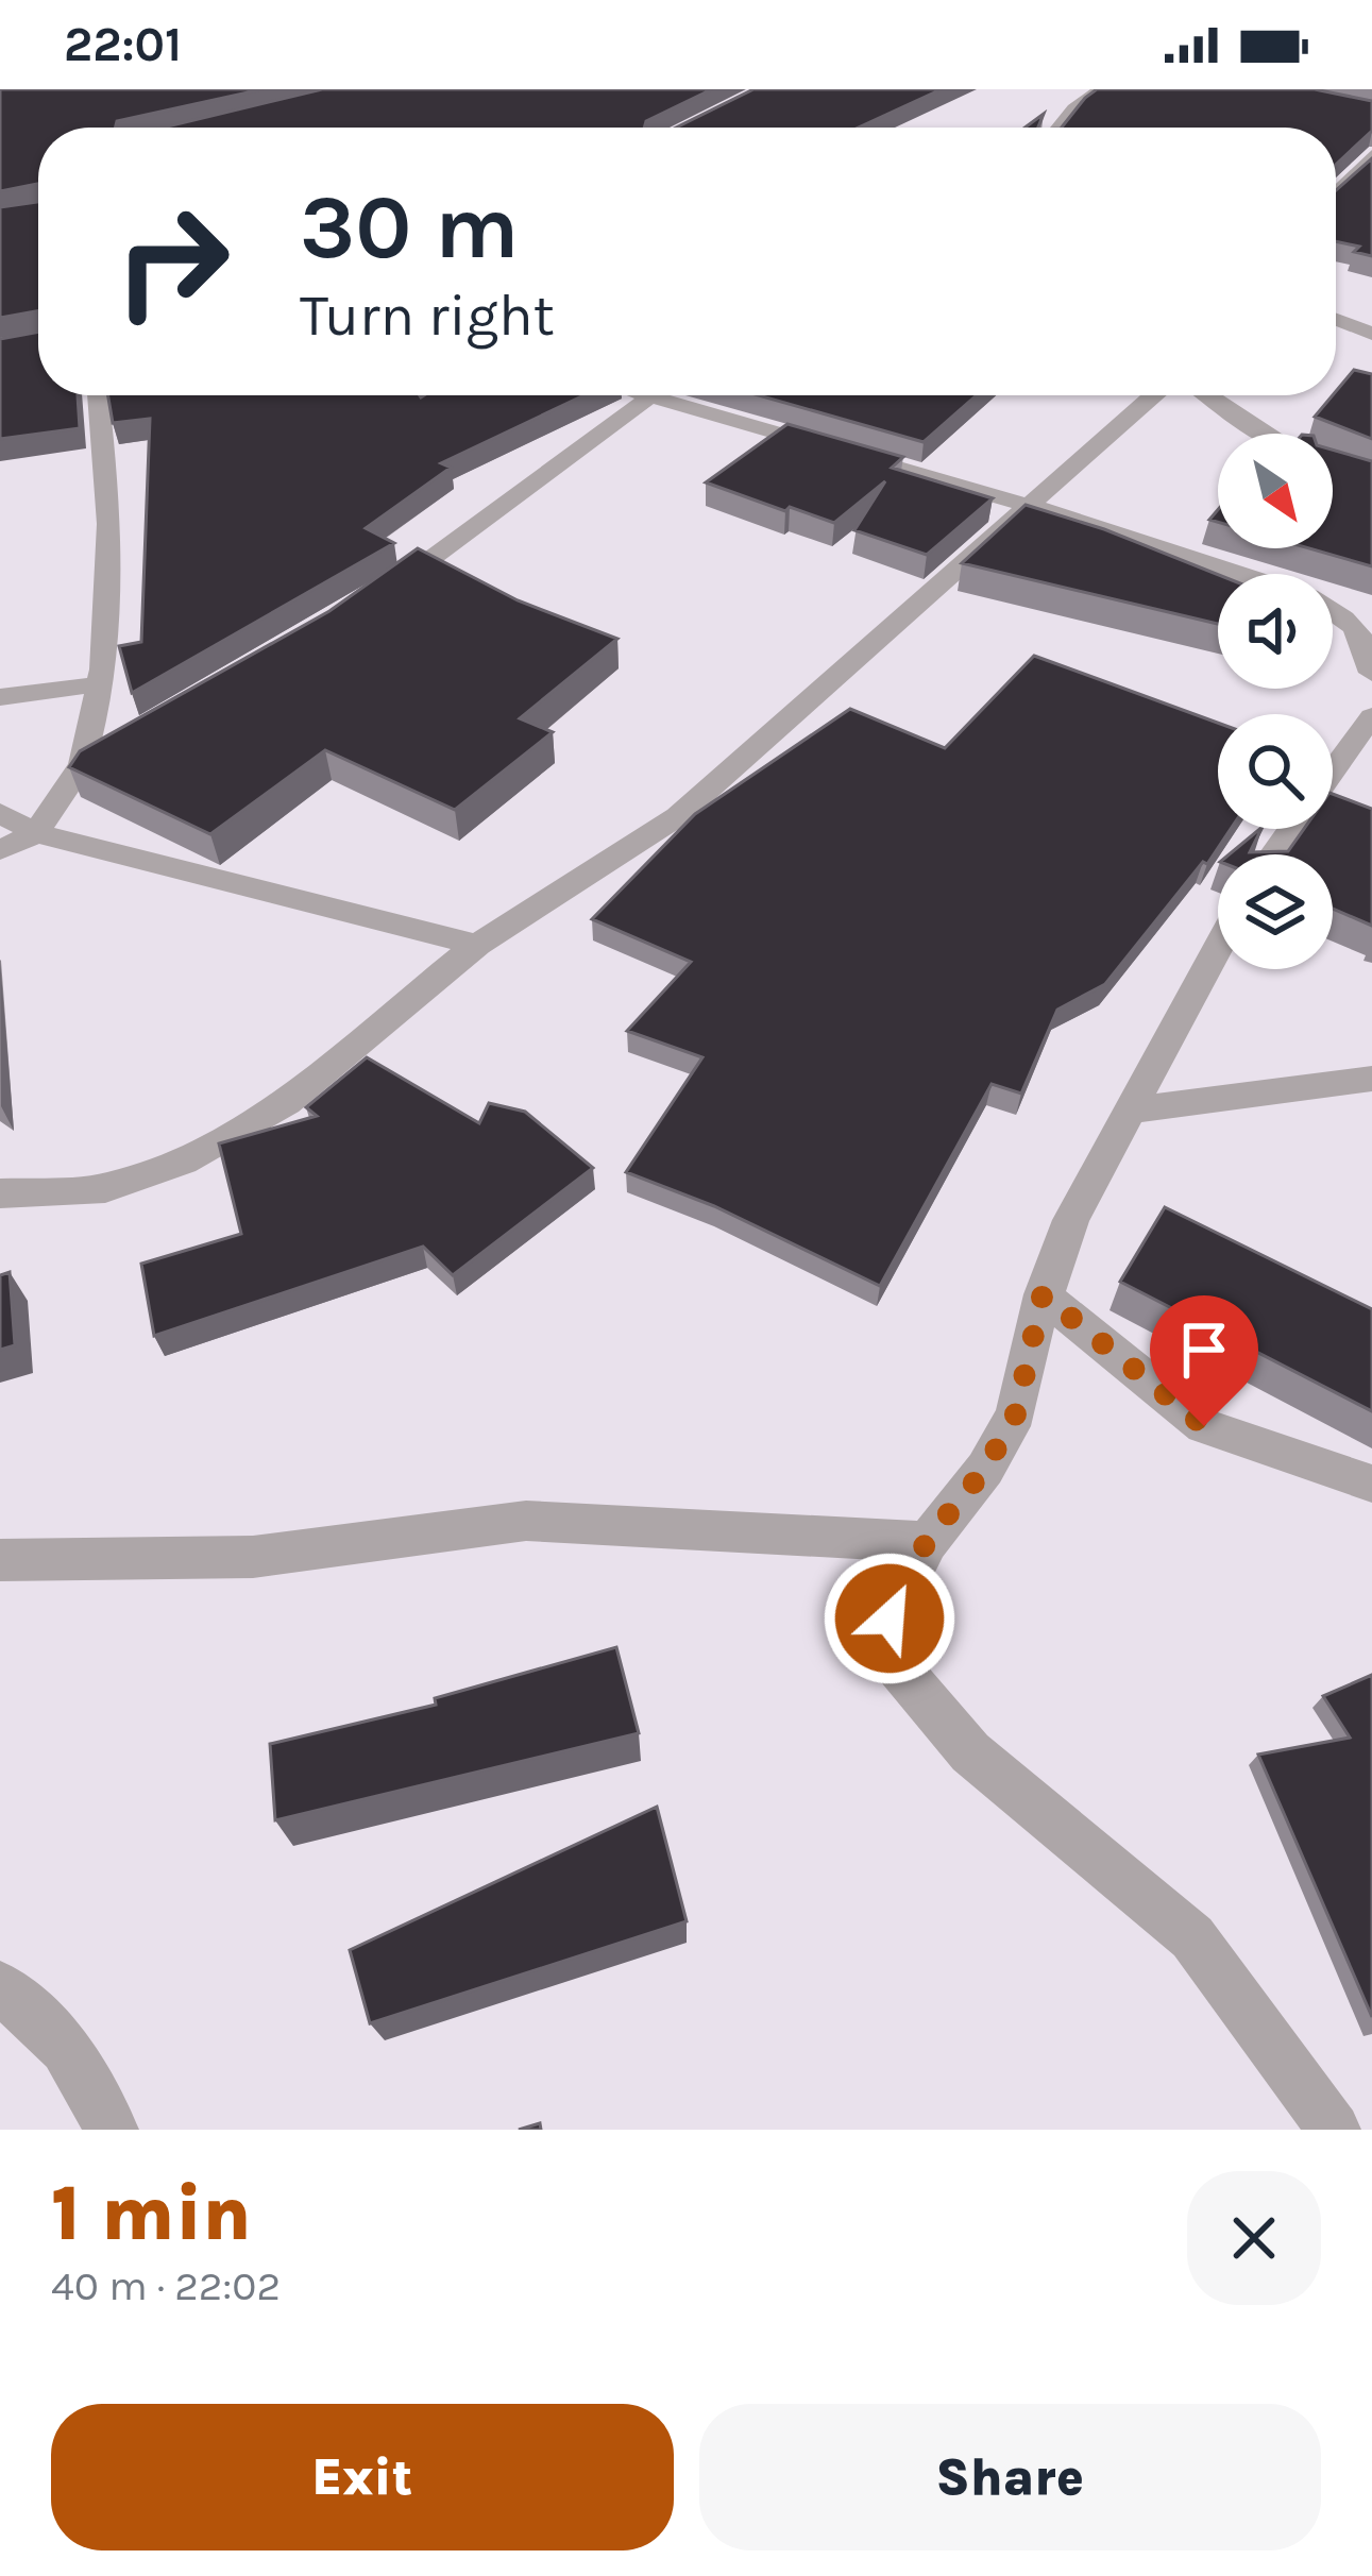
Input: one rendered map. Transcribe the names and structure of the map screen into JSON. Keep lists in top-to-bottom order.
{
  "north": "bottom right",
  "page": {
    "status": "22:01",
    "turn": ["30 m", "Turn right"],
    "heading": ["1 min", "40 m · 22:02"],
    "buttons": ["Exit", "Share"]
  }
}
